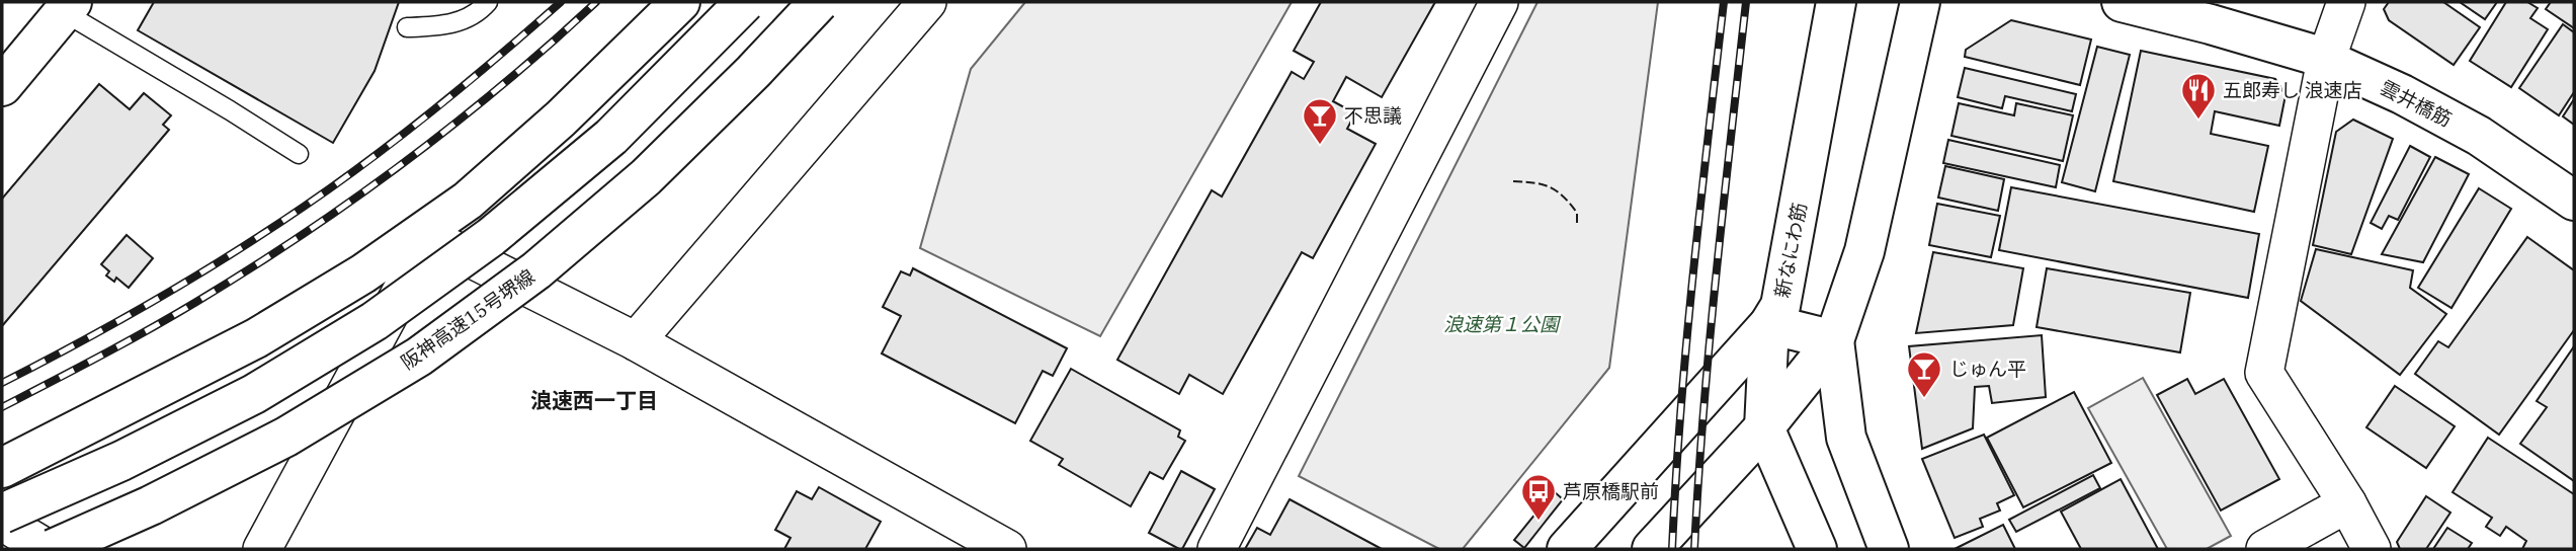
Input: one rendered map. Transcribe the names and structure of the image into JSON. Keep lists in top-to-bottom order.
{
  "streets": {
    "main road": ["雲井橋筋", "新なにわ筋", "阪神高速15号堺線"]
  },
  "districts": ["浪速西一丁目"],
  "parks": ["浪速第１公園"],
  "places": {
    "restaurant": ["五郎寿し 浪速店"],
    "bar": ["不思議", "じゅん平"],
    "bus stop": ["芦原橋駅前"]
  }
}
